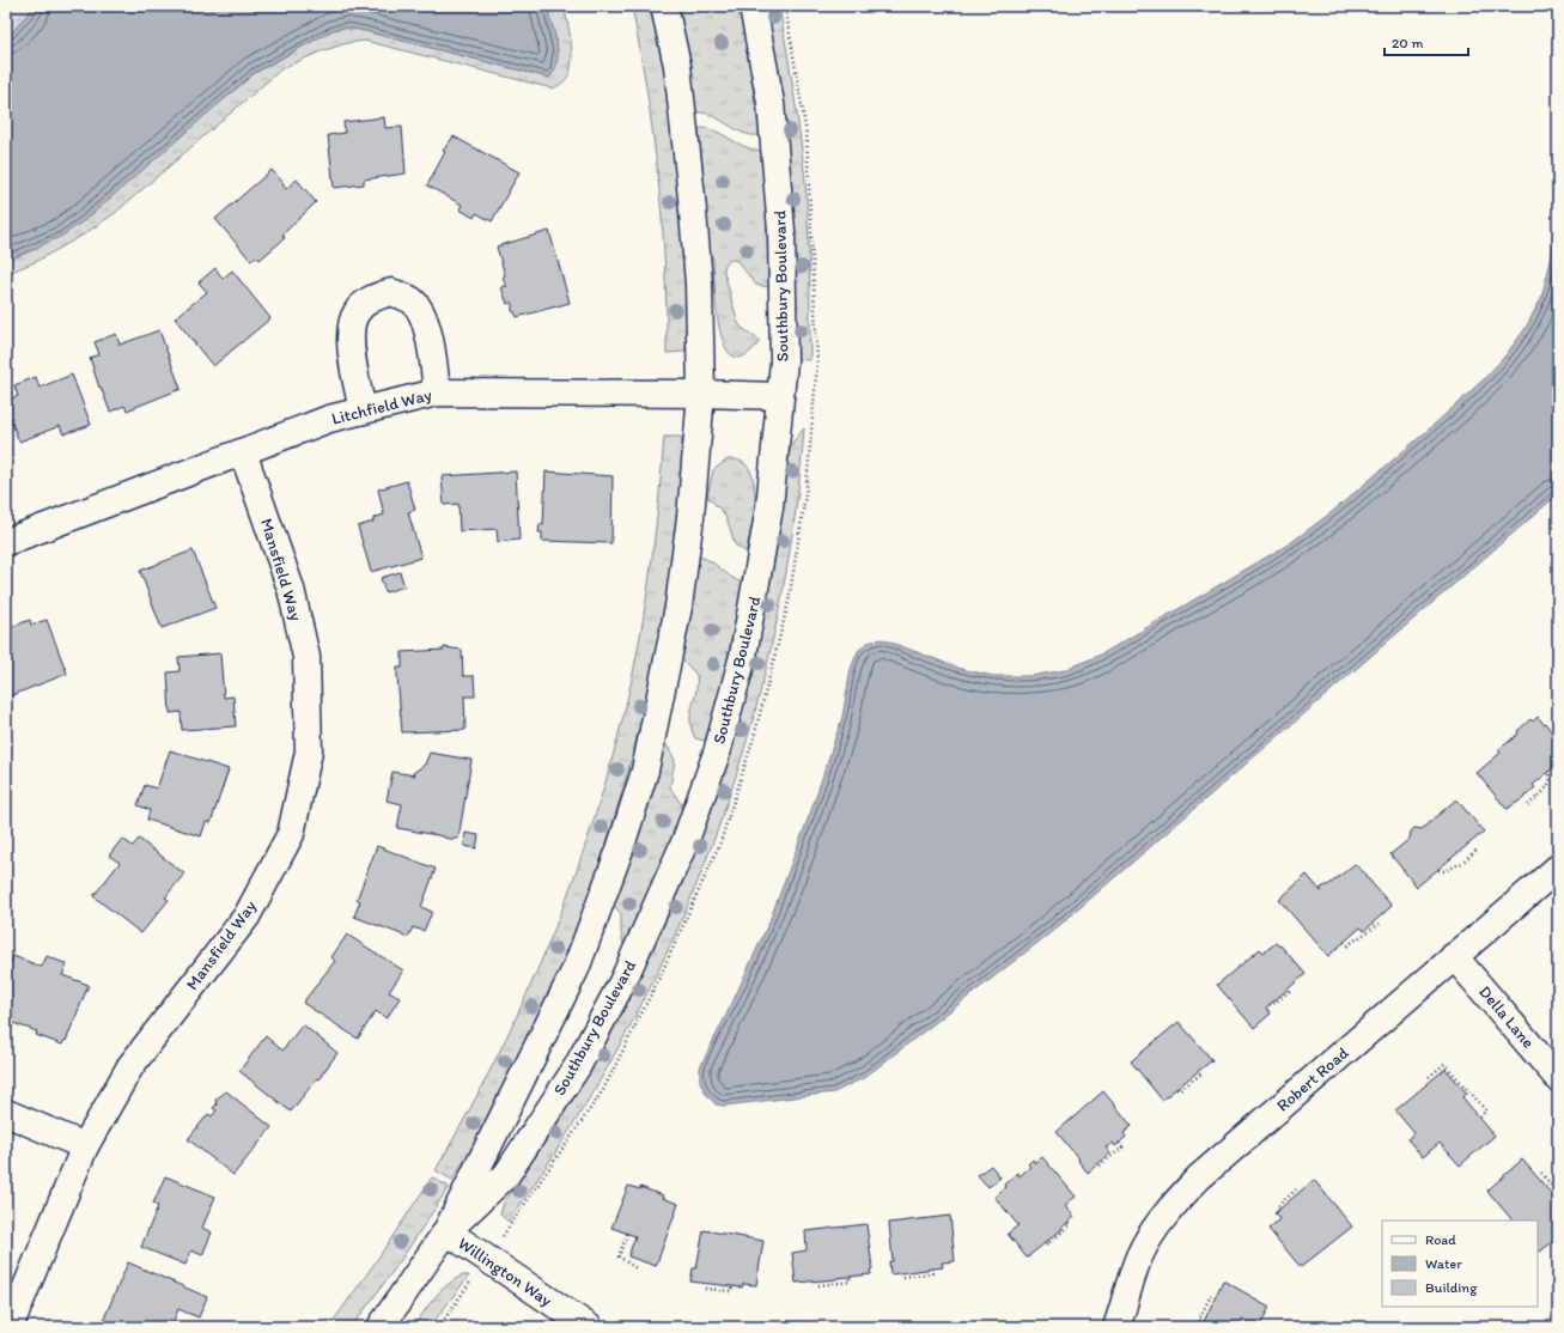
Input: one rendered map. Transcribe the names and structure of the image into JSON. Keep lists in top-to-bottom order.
{
  "streets": {
    "street": [
      "Southbury Boulevard",
      "Litchfield Way",
      "Mansfield Way",
      "Della Lane",
      "Robert Road",
      "Willington Way"
    ]
  },
  "crossings": [
    ["Southbury Boulevard", "Litchfield Way"],
    ["Southbury Boulevard", "Willington Way"],
    ["Litchfield Way", "Mansfield Way"],
    ["Della Lane", "Robert Road"]
  ],
  "legend": ["Road", "Water", "Building"],
  "scale_bar": "20 m"
}
